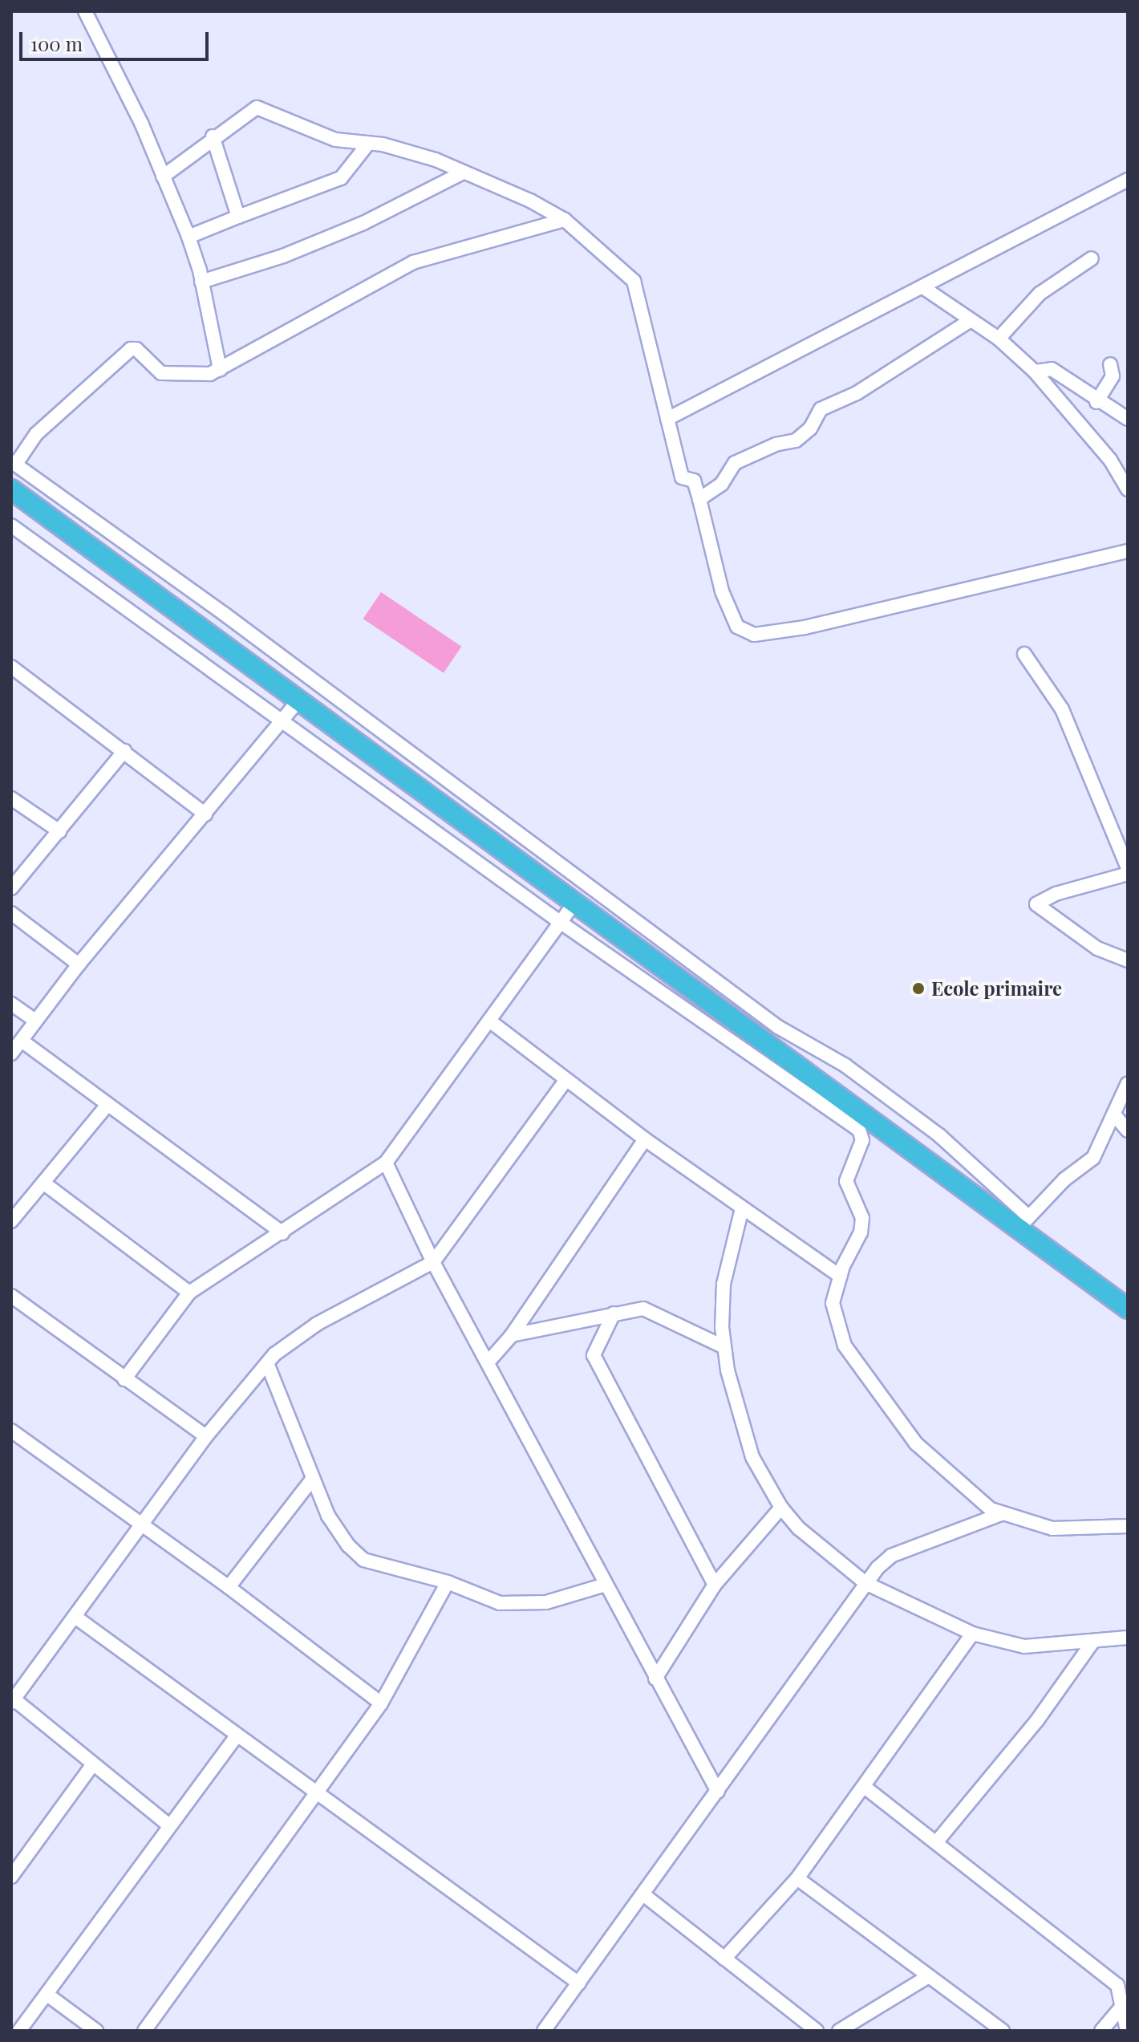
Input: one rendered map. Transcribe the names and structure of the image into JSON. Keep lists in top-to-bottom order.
{
  "places": ["Ecole primaire"],
  "scale_bar": "100 m"
}
